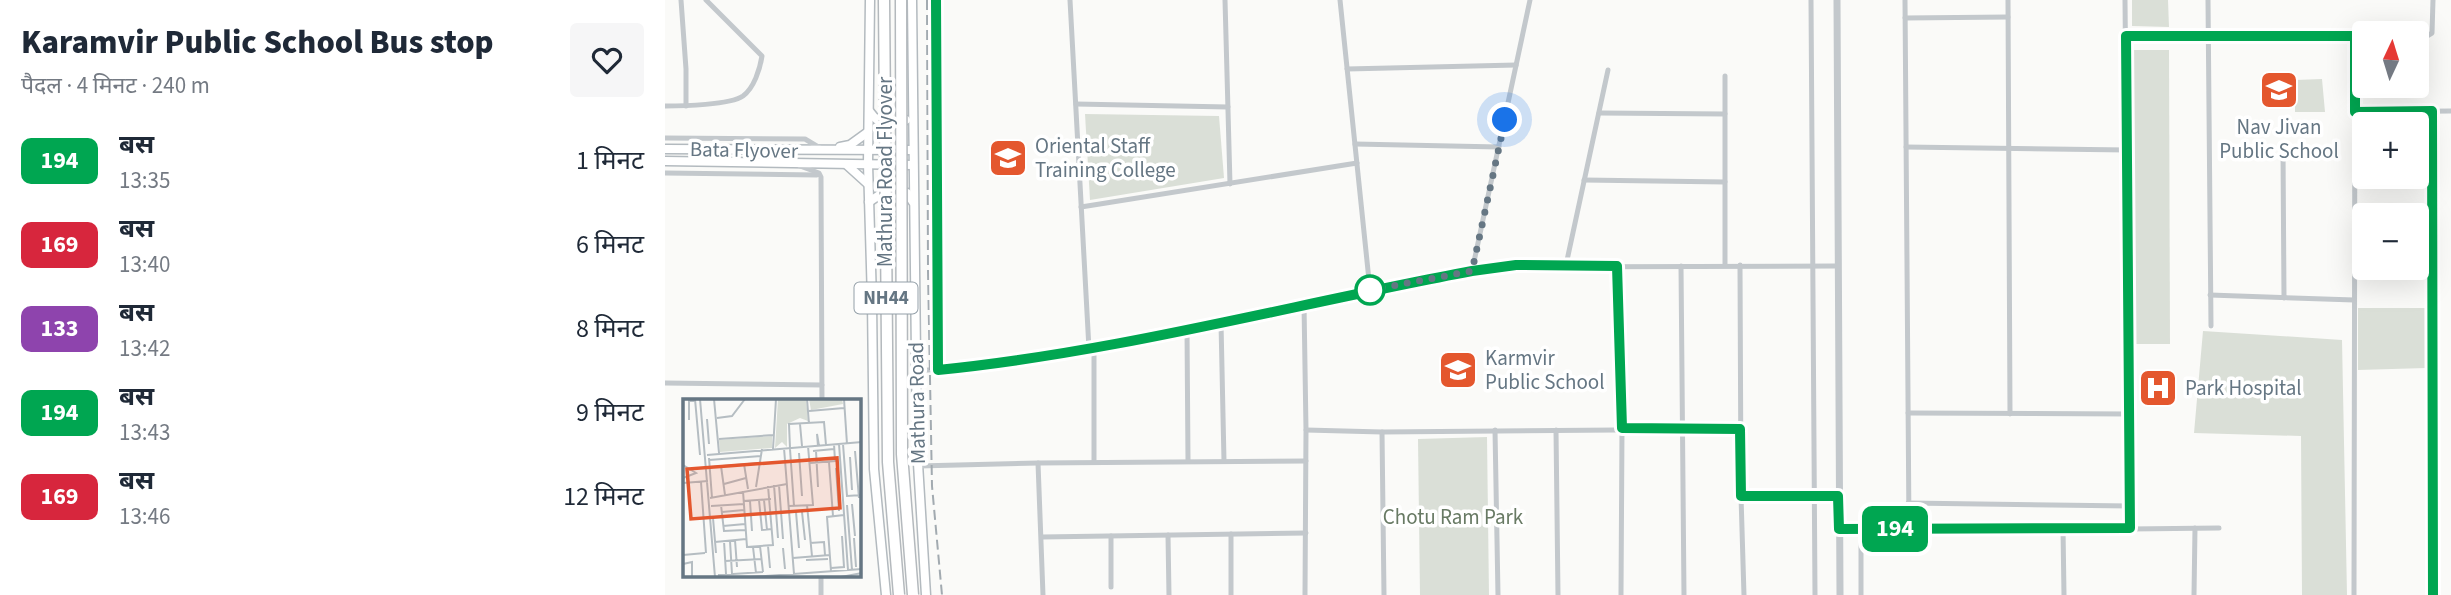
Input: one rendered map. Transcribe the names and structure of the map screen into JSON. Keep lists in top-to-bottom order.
{
  "streets": {
    "highway": ["Mathura Road Flyover", "NH44"],
    "main road": ["Bata Flyover", "Mathura Road"]
  },
  "crossings": [
    ["Bata Flyover", "Mathura Road"]
  ],
  "parks": ["Chotu Ram Park"],
  "places": {
    "school or university": ["Nav Jivan Public School", "Oriental Staff Training College", "Karmvir Public School"],
    "hospital": ["Park Hospital"]
  },
  "lines": ["bus line 194"],
  "north": "top",
  "page": {
    "heading": ["Karamvir Public School Bus stop", "पैदल · 4 मिनट · 240 m"],
    "on_map": "194",
    "map_buttons": ["+", "−"],
    "list": [
      {
        "mark": "194",
        "name": "बस",
        "note": "13:35",
        "value": "1 मिनट"
      },
      {
        "mark": "169",
        "name": "बस",
        "note": "13:40",
        "value": "6 मिनट"
      },
      {
        "mark": "133",
        "name": "बस",
        "note": "13:42",
        "value": "8 मिनट"
      },
      {
        "mark": "194",
        "name": "बस",
        "note": "13:43",
        "value": "9 मिनट"
      },
      {
        "mark": "169",
        "name": "बस",
        "note": "13:46",
        "value": "12 मिनट"
      }
    ]
  }
}
